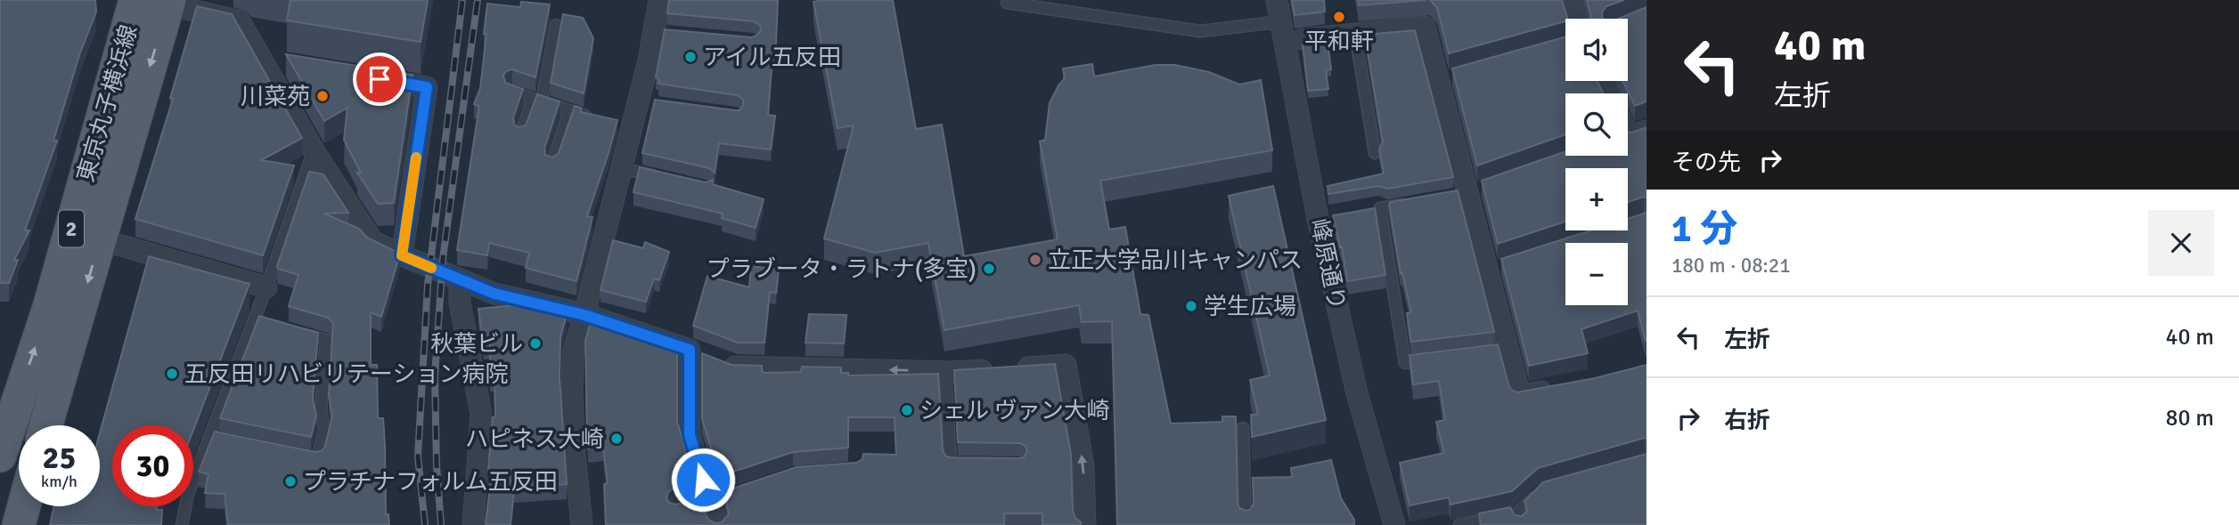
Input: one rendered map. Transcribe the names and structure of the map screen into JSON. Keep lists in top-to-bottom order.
{
  "streets": {
    "main road": ["東京丸子横浜線", "2"],
    "street": ["峰原通り"]
  },
  "places": [
    "平和軒",
    "アイル五反田",
    "川菜苑",
    "立正大学品川キャンパス",
    "プラブータ・ラトナ(多宝)",
    "学生広場",
    "秋葉ビル",
    "五反田リハビリテーション病院",
    "シェル ヴァン大崎",
    "ハピネス大崎",
    "プラチナフォルム五反田"
  ],
  "page": {
    "turn": ["40 m", "左折"],
    "map_buttons": ["+", "−"],
    "then": "その先",
    "heading": ["1 分", "180 m · 08:21"],
    "list": [
      {
        "name": "左折",
        "value": "40 m"
      },
      {
        "name": "右折",
        "value": "80 m"
      }
    ],
    "speed": "25 km/h",
    "limit": "30"
  }
}
